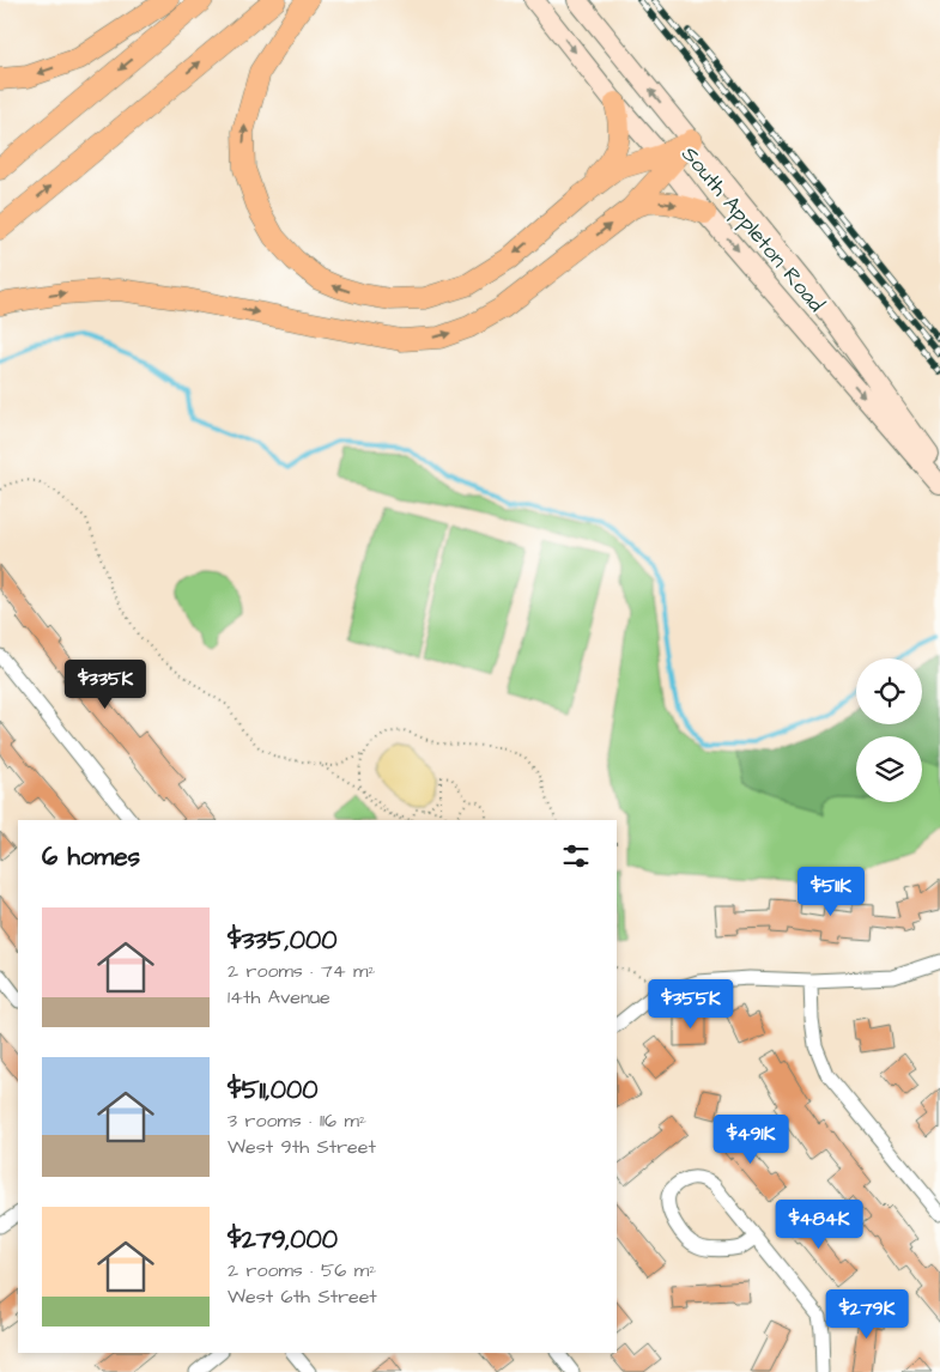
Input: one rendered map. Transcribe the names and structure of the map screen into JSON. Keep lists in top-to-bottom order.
{
  "streets": {
    "main road": ["South Appleton Road"]
  },
  "page": {
    "price": [
      "$335K",
      "$511K",
      "$355K",
      "$491K",
      "$484K",
      "$279K"
    ],
    "heading": "6 homes",
    "list": [
      {
        "name": "$335,000",
        "note": "2 rooms · 74 m² · 14th Avenue"
      },
      {
        "name": "$511,000",
        "note": "3 rooms · 116 m² · West 9th Street"
      },
      {
        "name": "$279,000",
        "note": "2 rooms · 56 m² · West 6th Street"
      }
    ]
  }
}
